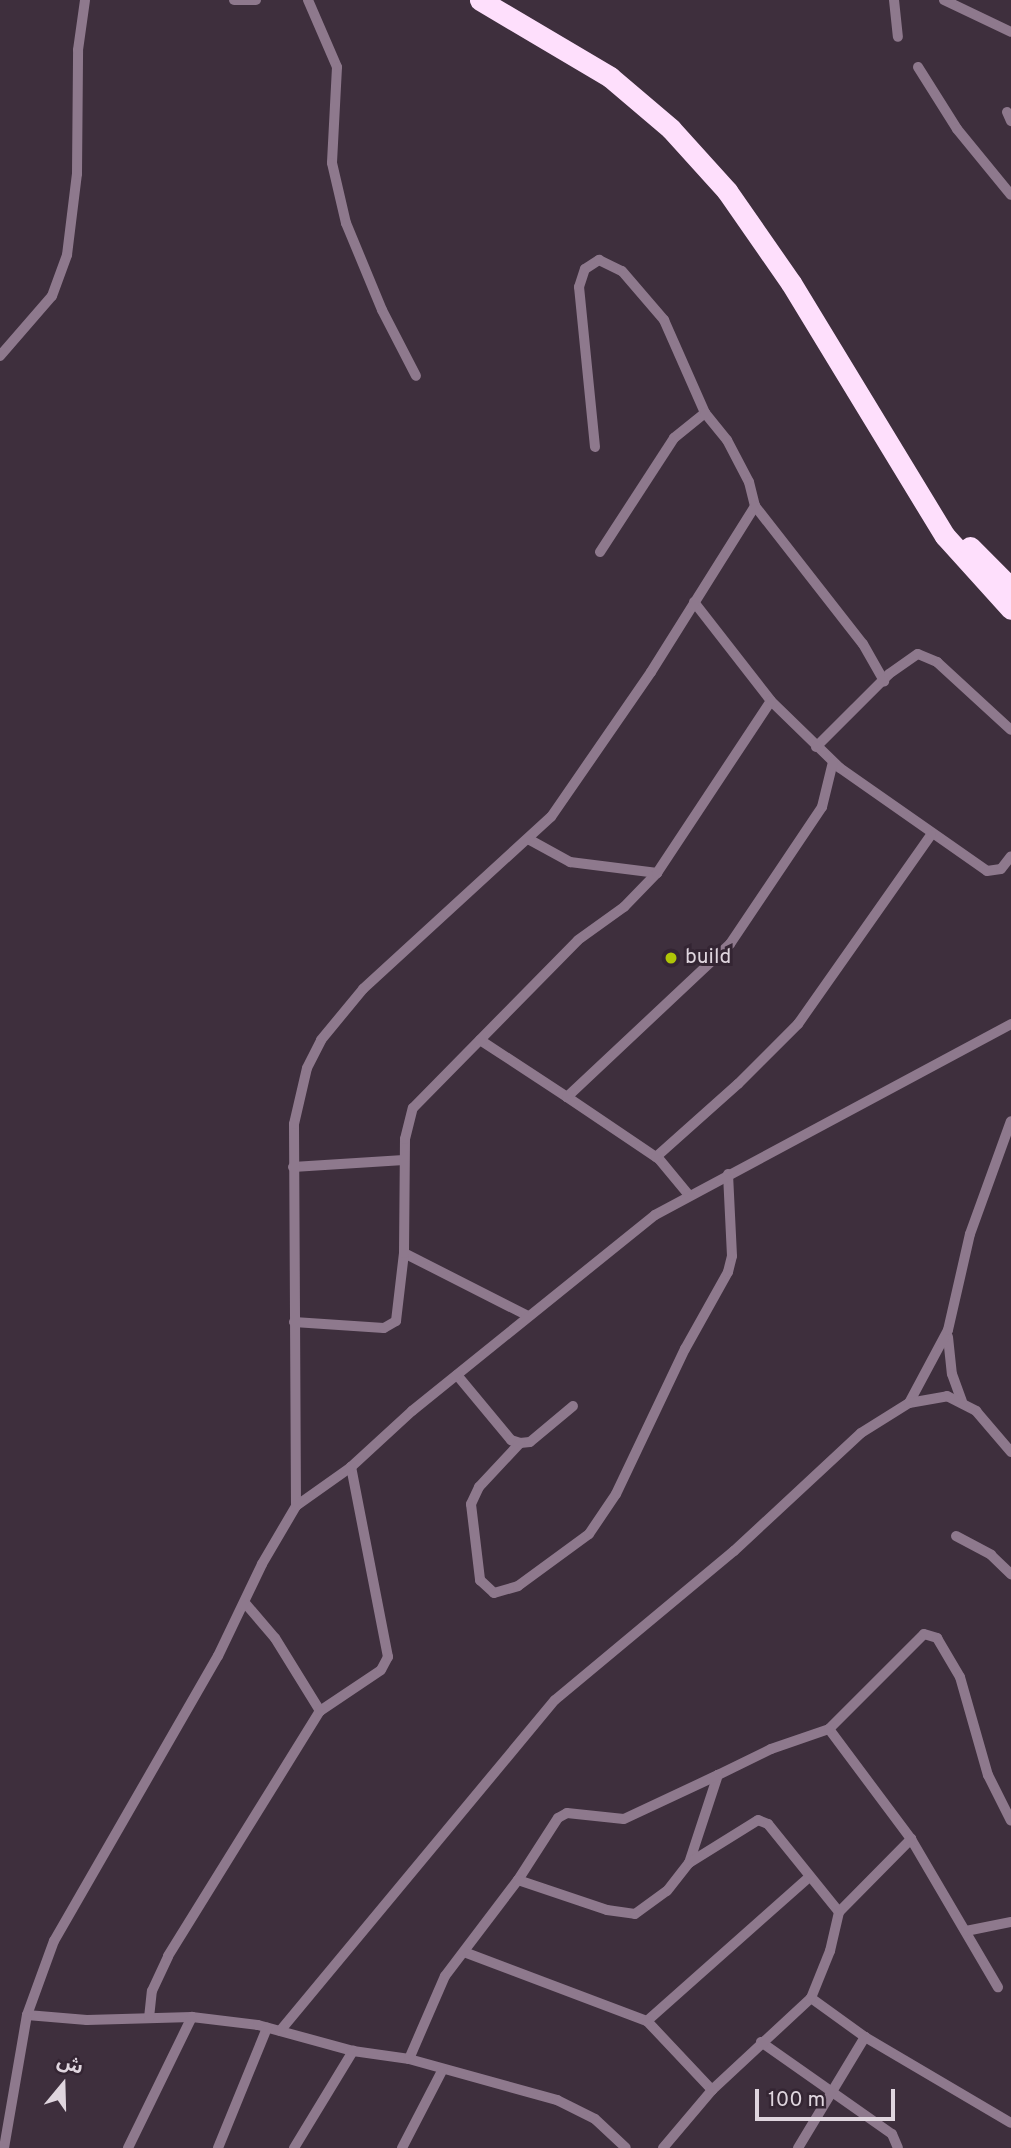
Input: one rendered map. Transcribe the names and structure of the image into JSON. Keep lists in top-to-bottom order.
{
  "places": ["build"],
  "scale_bar": "100 m",
  "north": "top"
}
